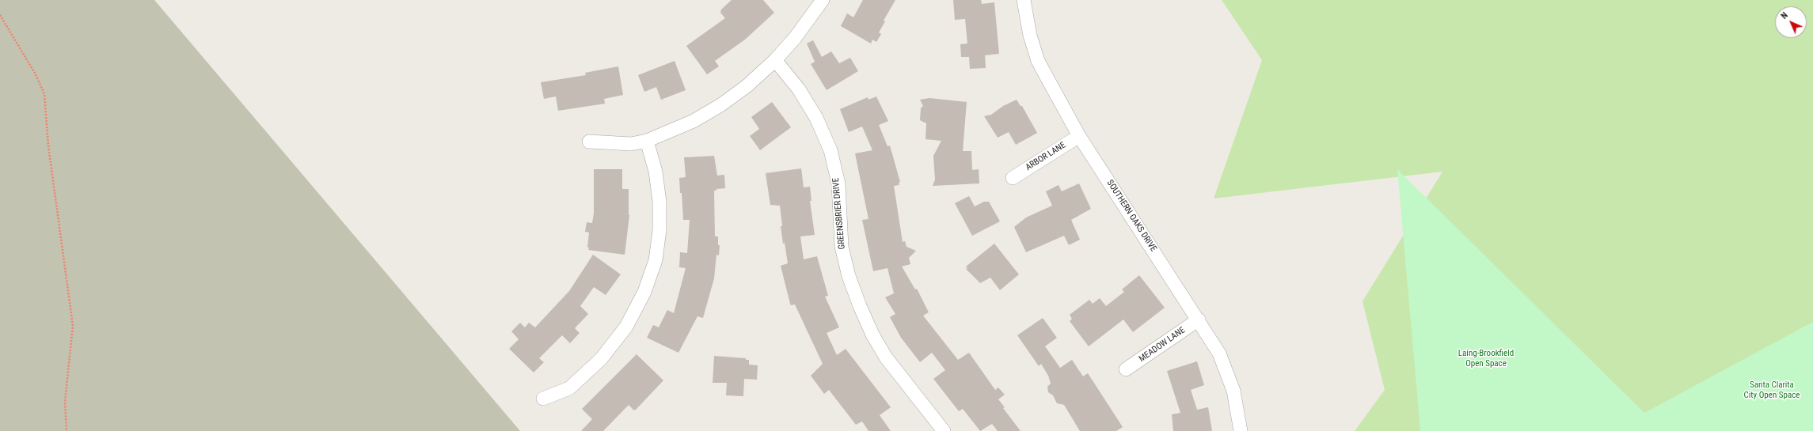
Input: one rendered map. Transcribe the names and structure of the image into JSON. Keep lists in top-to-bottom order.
{
  "streets": {
    "street": [
      "ARBOR LANE",
      "GREENSBRIER DRIVE",
      "SOUTHERN OAKS DRIVE",
      "MEADOW LANE"
    ]
  },
  "crossings": [
    ["ARBOR LANE", "SOUTHERN OAKS DRIVE"],
    ["SOUTHERN OAKS DRIVE", "MEADOW LANE"]
  ],
  "parks": ["Laing-Brookfield Open Space", "Santa Clarita City Open Space"],
  "north": "top left"
}
